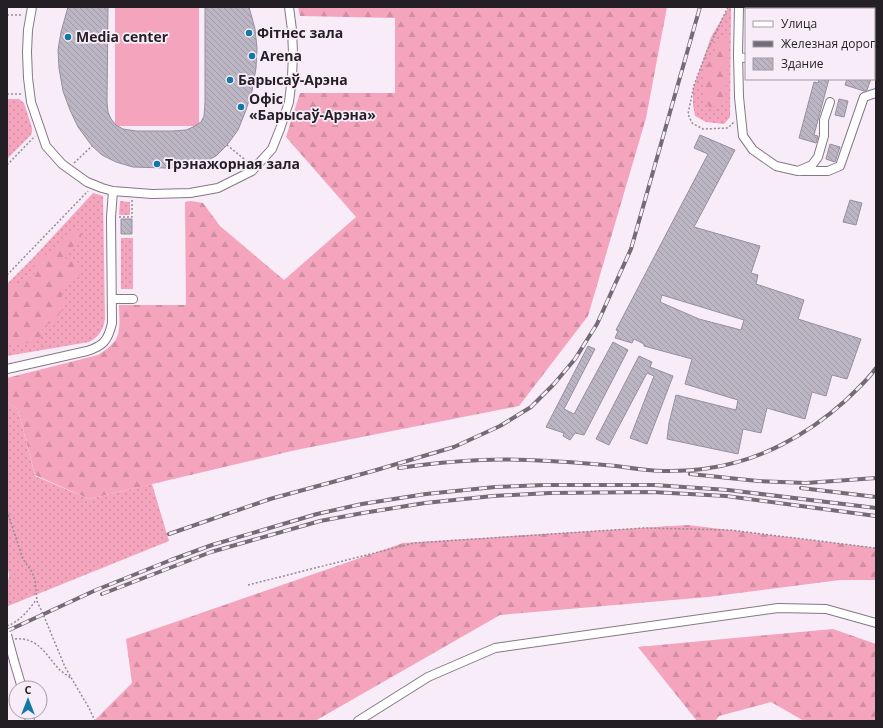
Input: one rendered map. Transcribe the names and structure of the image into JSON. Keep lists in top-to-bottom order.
{
  "places": [
    "Фітнес зала",
    "Media center",
    "Arena",
    "Барысаў-Арэна",
    "Офіс «Барысаў-Арэна»",
    "Трэнажорная зала"
  ],
  "legend": ["Улица", "Железная дорога", "Здание"],
  "north": "top"
}
